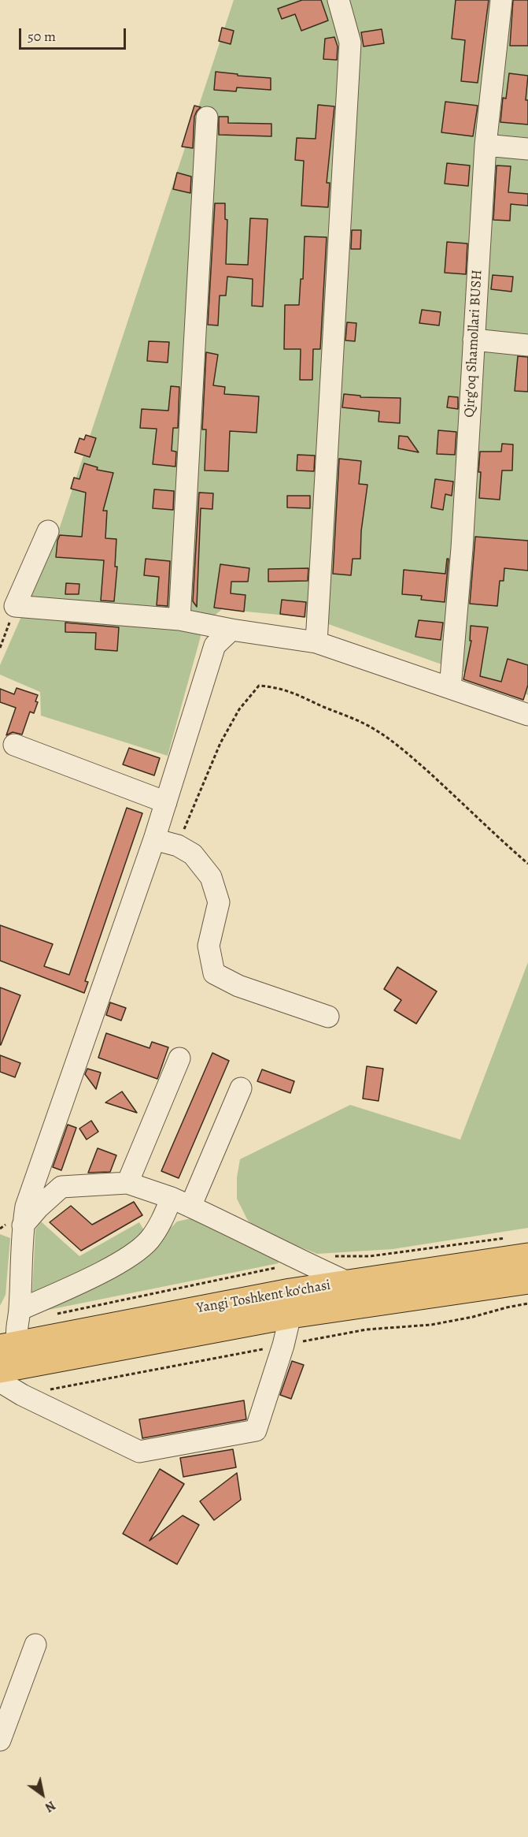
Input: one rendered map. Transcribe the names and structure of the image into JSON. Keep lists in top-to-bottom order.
{
  "streets": {
    "highway": ["Yangi Toshkent ko‘chasi"],
    "street": ["Qirg'oq Shamollari BUSH"]
  },
  "scale_bar": "50 m",
  "north": "bottom right"
}
